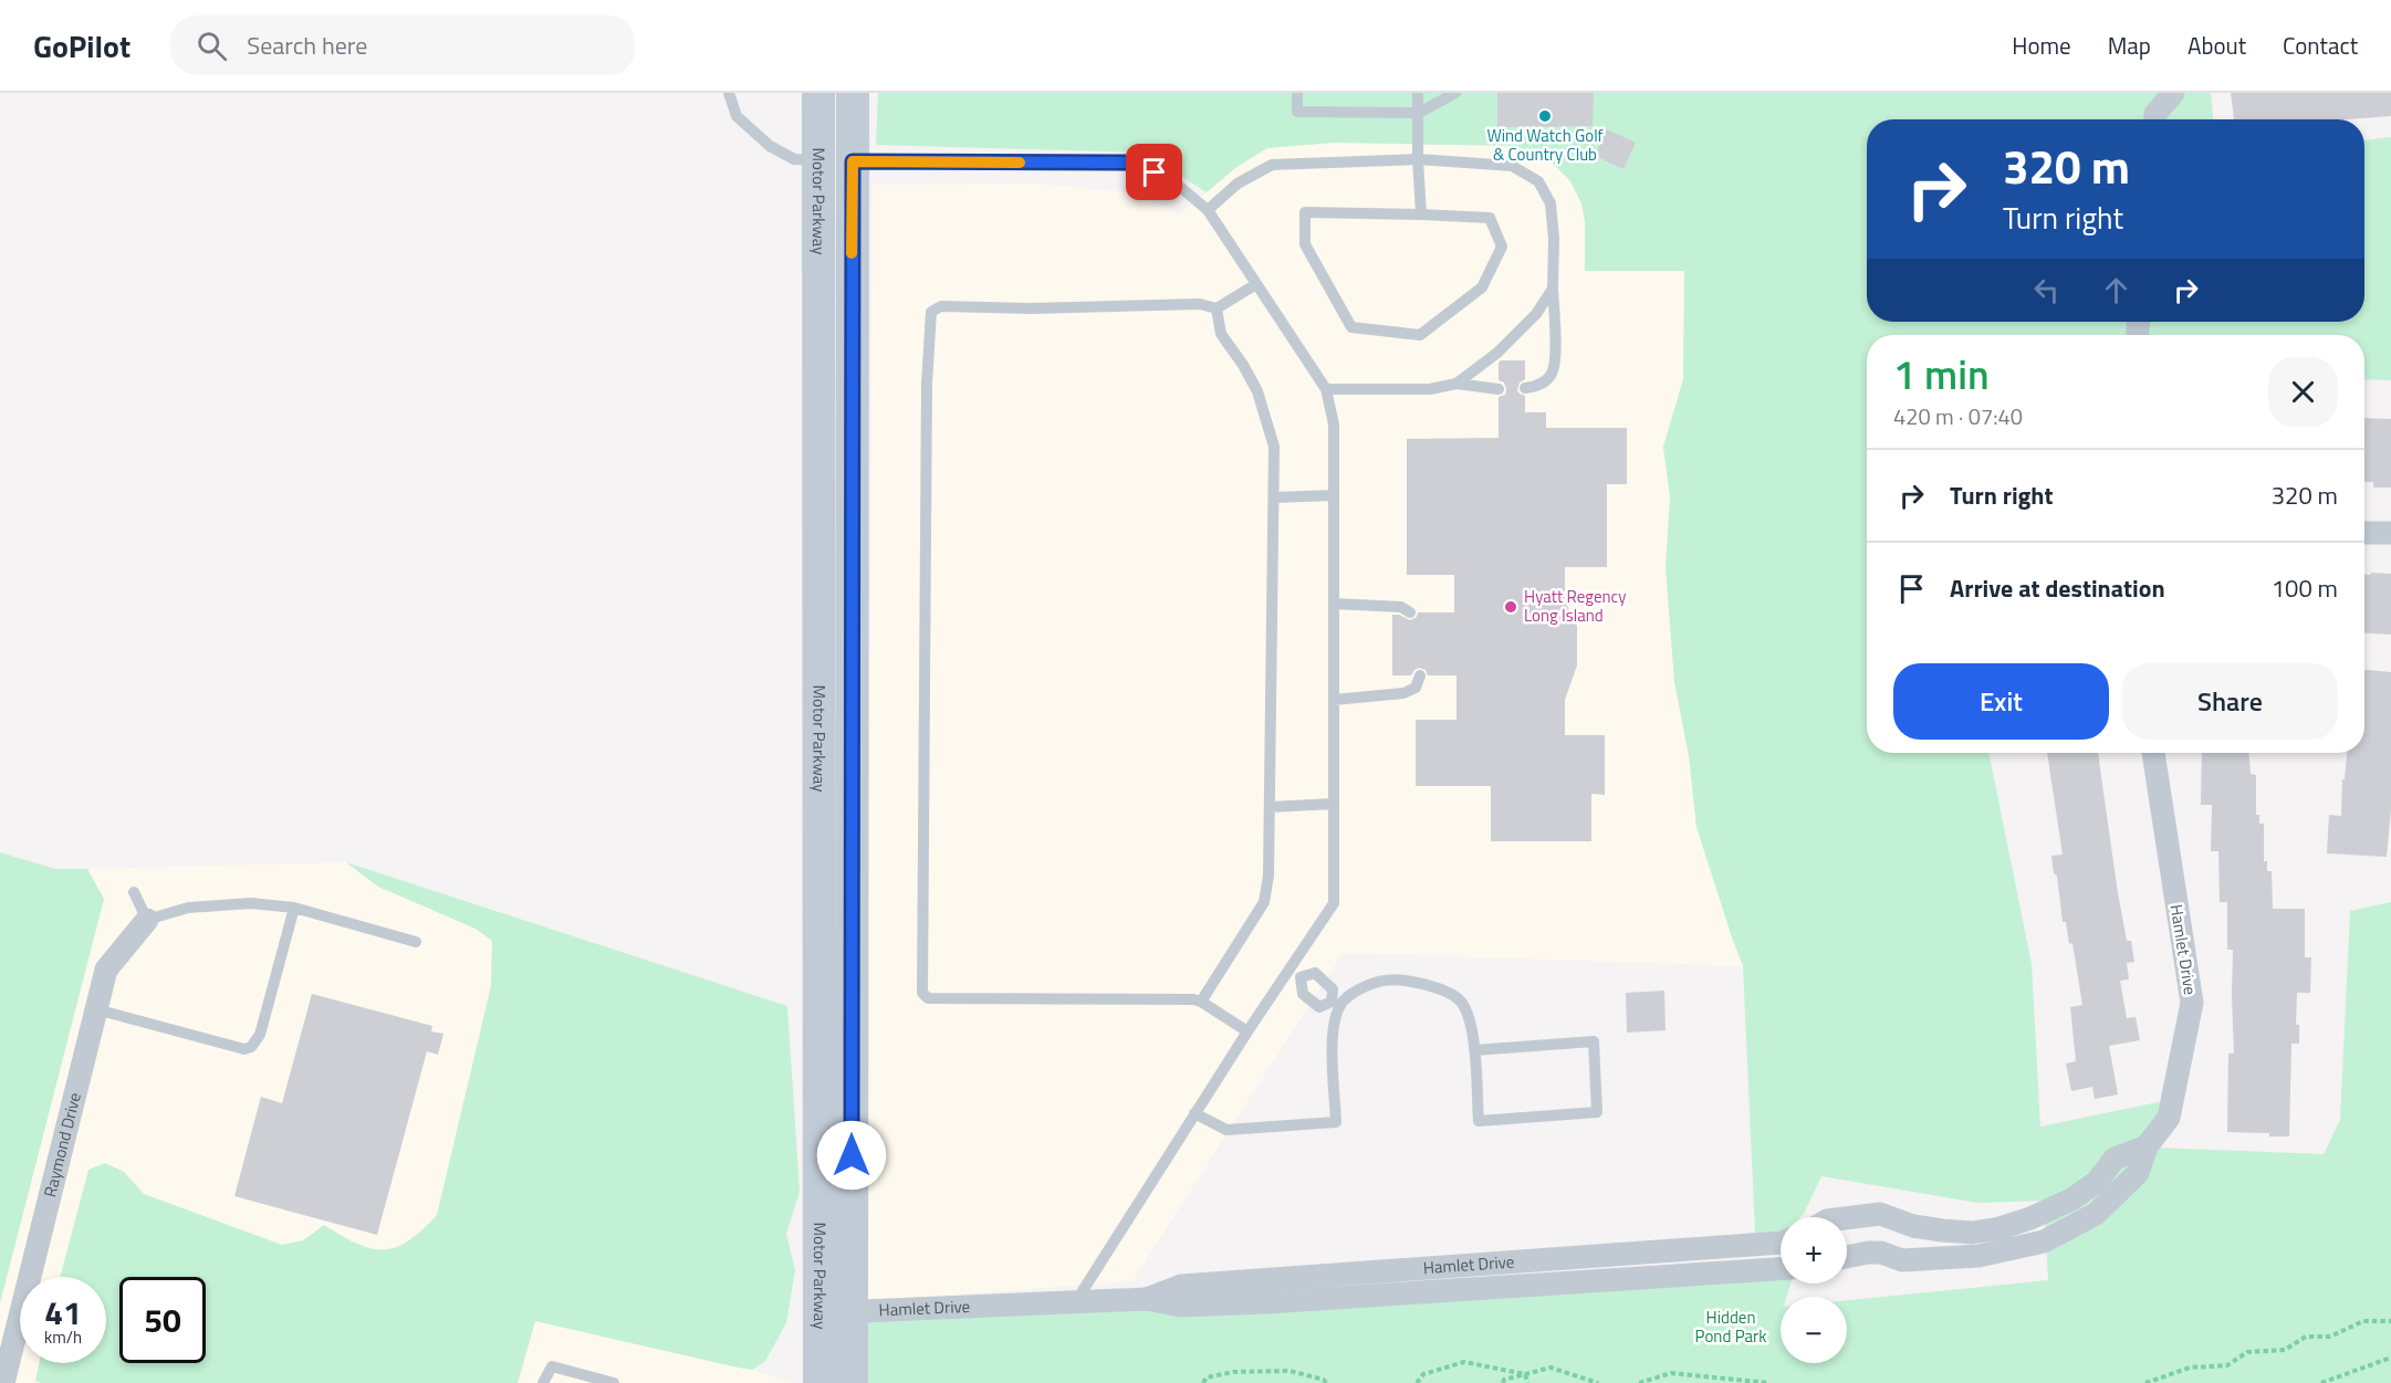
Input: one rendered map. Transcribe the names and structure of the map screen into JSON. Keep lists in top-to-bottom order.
{
  "streets": {
    "main road": ["Motor Parkway"],
    "street": ["Hamlet Drive", "Raymond Drive"]
  },
  "crossings": [
    ["Motor Parkway", "Hamlet Drive"]
  ],
  "parks": ["Hidden Pond Park"],
  "places": ["Wind Watch Golf & Country Club", "Hyatt Regency Long Island"],
  "page": {
    "header": "GoPilot",
    "search": "Search here",
    "nav": [
      "Home",
      "Map",
      "About",
      "Contact"
    ],
    "turn": ["320 m", "Turn right"],
    "heading": ["1 min", "420 m · 07:40"],
    "list": [
      {
        "name": "Turn right",
        "value": "320 m"
      },
      {
        "name": "Arrive at destination",
        "value": "100 m"
      }
    ],
    "buttons": ["Exit", "Share"],
    "map_buttons": ["+", "−"],
    "speed": "41 km/h",
    "limit": "50"
  }
}
